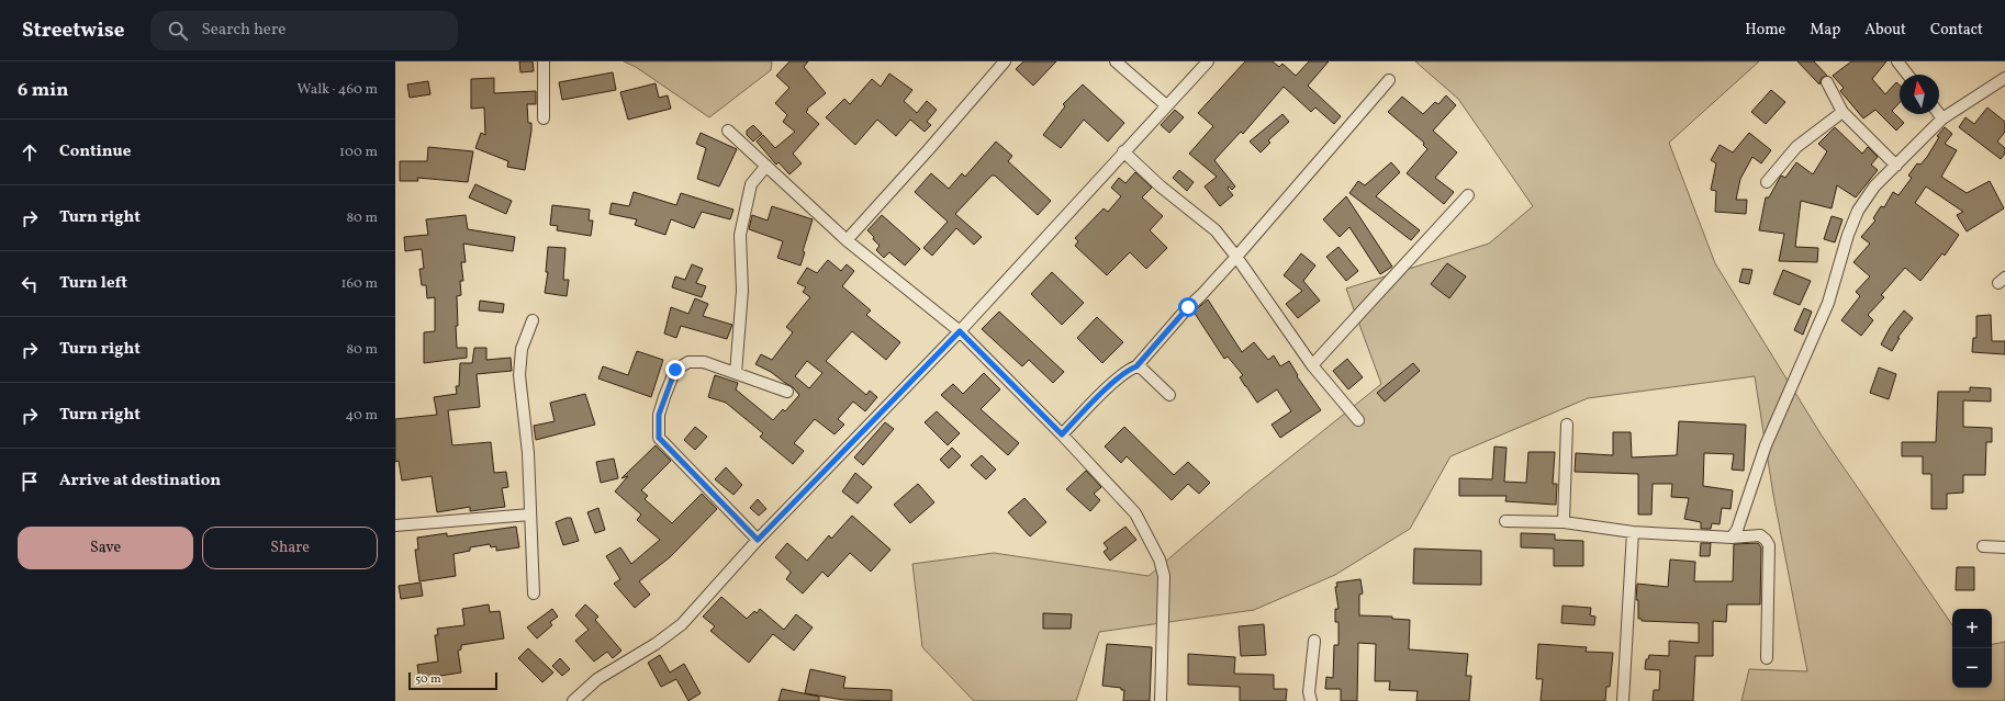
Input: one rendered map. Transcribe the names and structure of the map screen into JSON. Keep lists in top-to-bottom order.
{
  "scale_bar": "50 m",
  "north": "top",
  "page": {
    "header": "Streetwise",
    "search": "Search here",
    "nav": [
      "Home",
      "Map",
      "About",
      "Contact"
    ],
    "heading": ["6 min", "Walk · 460 m"],
    "list": [
      ["Continue", "100 m"],
      ["Turn right", "80 m"],
      ["Turn left", "160 m"],
      ["Turn right", "80 m"],
      ["Turn right", "40 m"],
      "Arrive at destination"
    ],
    "buttons": ["Save", "Share"],
    "map_buttons": ["+", "−"],
    "scale": "50 m"
  }
}
